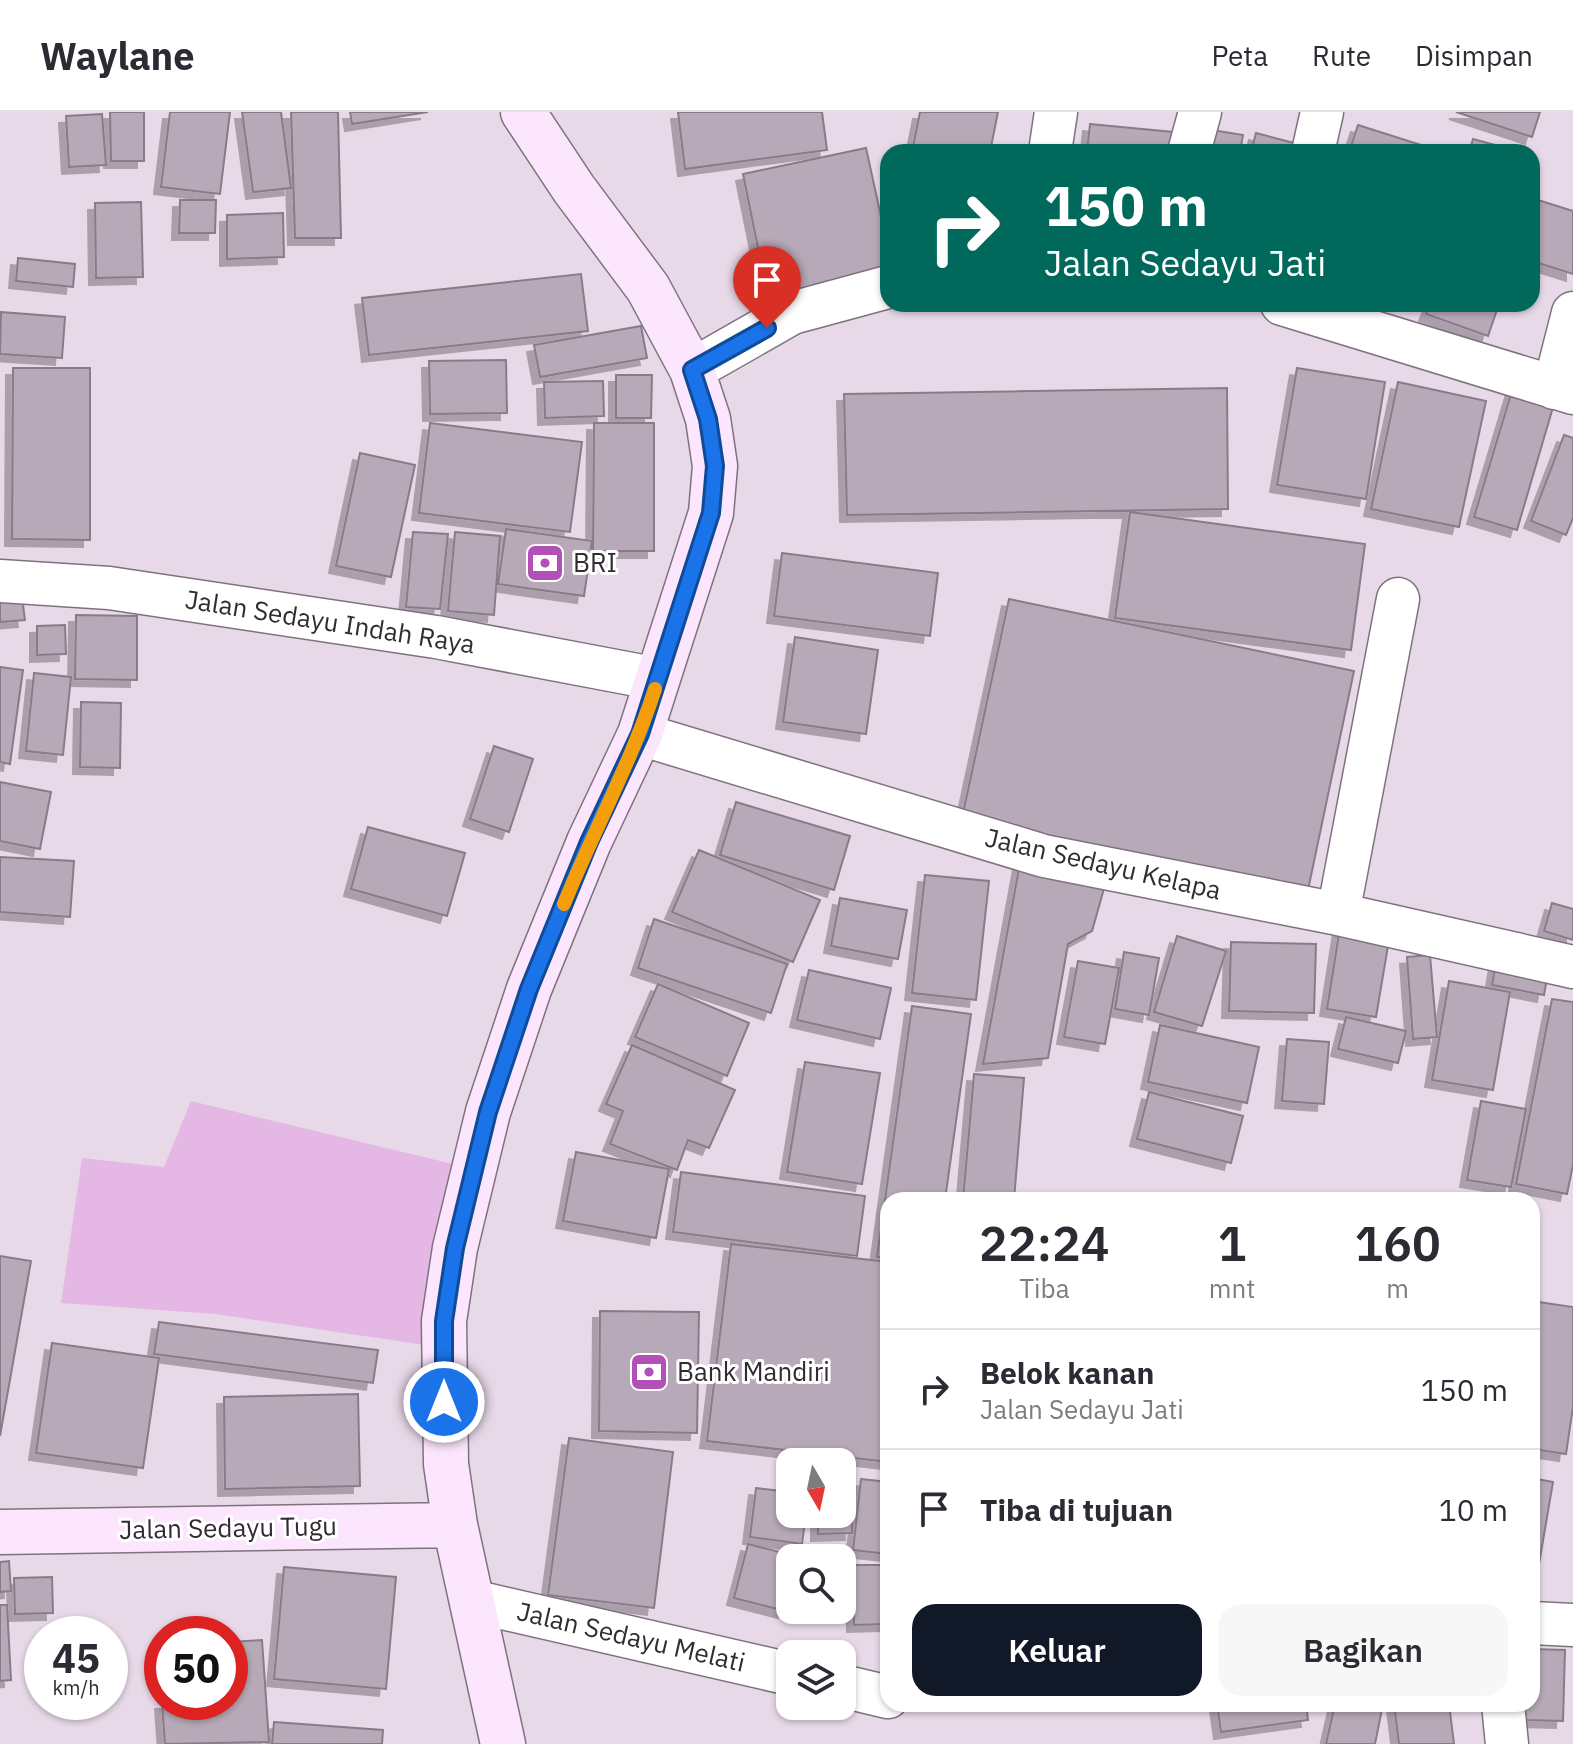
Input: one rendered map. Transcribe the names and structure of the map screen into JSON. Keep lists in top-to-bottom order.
{
  "streets": {
    "main road": ["Jalan Sedayu Tugu"],
    "street": ["Jalan Sedayu Indah Raya", "Jalan Sedayu Kelapa", "Jalan Sedayu Melati"]
  },
  "places": {
    "bank": ["BRI", "Bank Mandiri"]
  },
  "north": "bottom",
  "page": {
    "header": "Waylane",
    "nav": ["Peta", "Rute", "Disimpan"],
    "turn": ["150 m", "Jalan Sedayu Jati"],
    "eta": [
      "22:24",
      "Tiba",
      "1",
      "mnt",
      "160",
      "m"
    ],
    "list": [
      {
        "name": "Belok kanan",
        "note": "Jalan Sedayu Jati",
        "value": "150 m"
      },
      {
        "name": "Tiba di tujuan",
        "value": "10 m"
      }
    ],
    "buttons": ["Keluar", "Bagikan"],
    "speed": "45 km/h",
    "limit": "50"
  }
}
